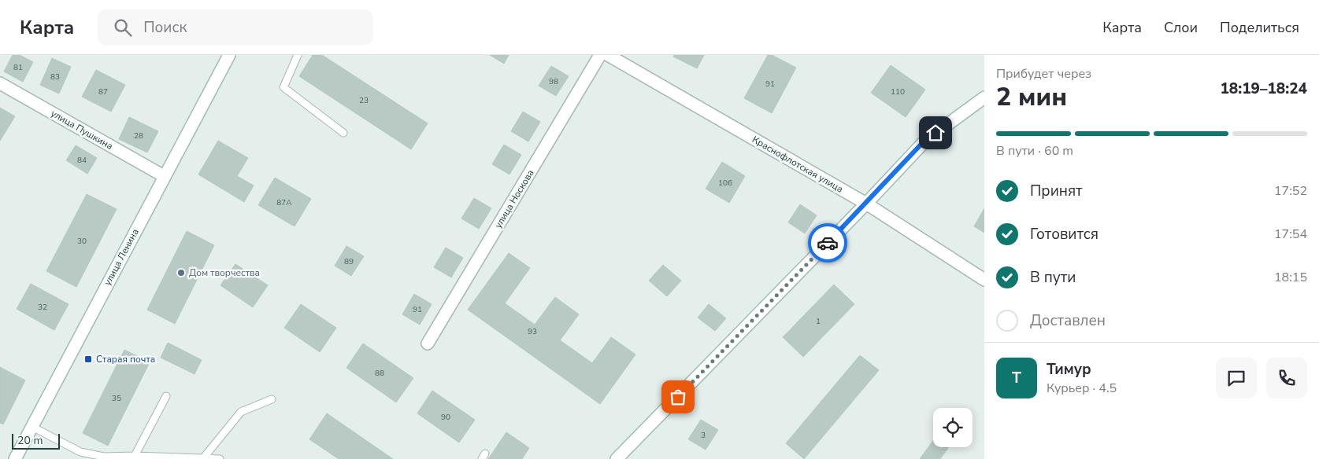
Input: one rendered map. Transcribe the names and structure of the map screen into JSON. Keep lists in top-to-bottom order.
{
  "streets": {
    "main road": [
      "улица Пушкина",
      "Краснофлотская улица",
      "улица Носкова",
      "улица Ленина"
    ]
  },
  "crossings": [
    ["улица Пушкина", "улица Ленина"]
  ],
  "places": {
    "other": ["Дом творчества"],
    "transit": ["Старая почта"]
  },
  "house_numbers": [
    "81",
    "83",
    "98",
    "91",
    "87",
    "110",
    "23",
    "28",
    "84",
    "106",
    "87А",
    "30",
    "89",
    "32",
    "91",
    "1",
    "93",
    "88",
    "35",
    "90",
    "3"
  ],
  "scale_bar": "20 m",
  "page": {
    "header": "Карта",
    "search": "Поиск",
    "nav": ["Карта", "Слои", "Поделиться"],
    "heading": ["2 мин", "Прибудет через", "18:19–18:24"],
    "panel": ["Тимур", "Курьер · 4.5"],
    "bar": "В пути · 60 m",
    "list": [
      ["Принят", "17:52"],
      ["Готовится", "17:54"],
      ["В пути", "18:15"],
      "Доставлен"
    ],
    "round": "Т",
    "scale": "20 m"
  }
}
